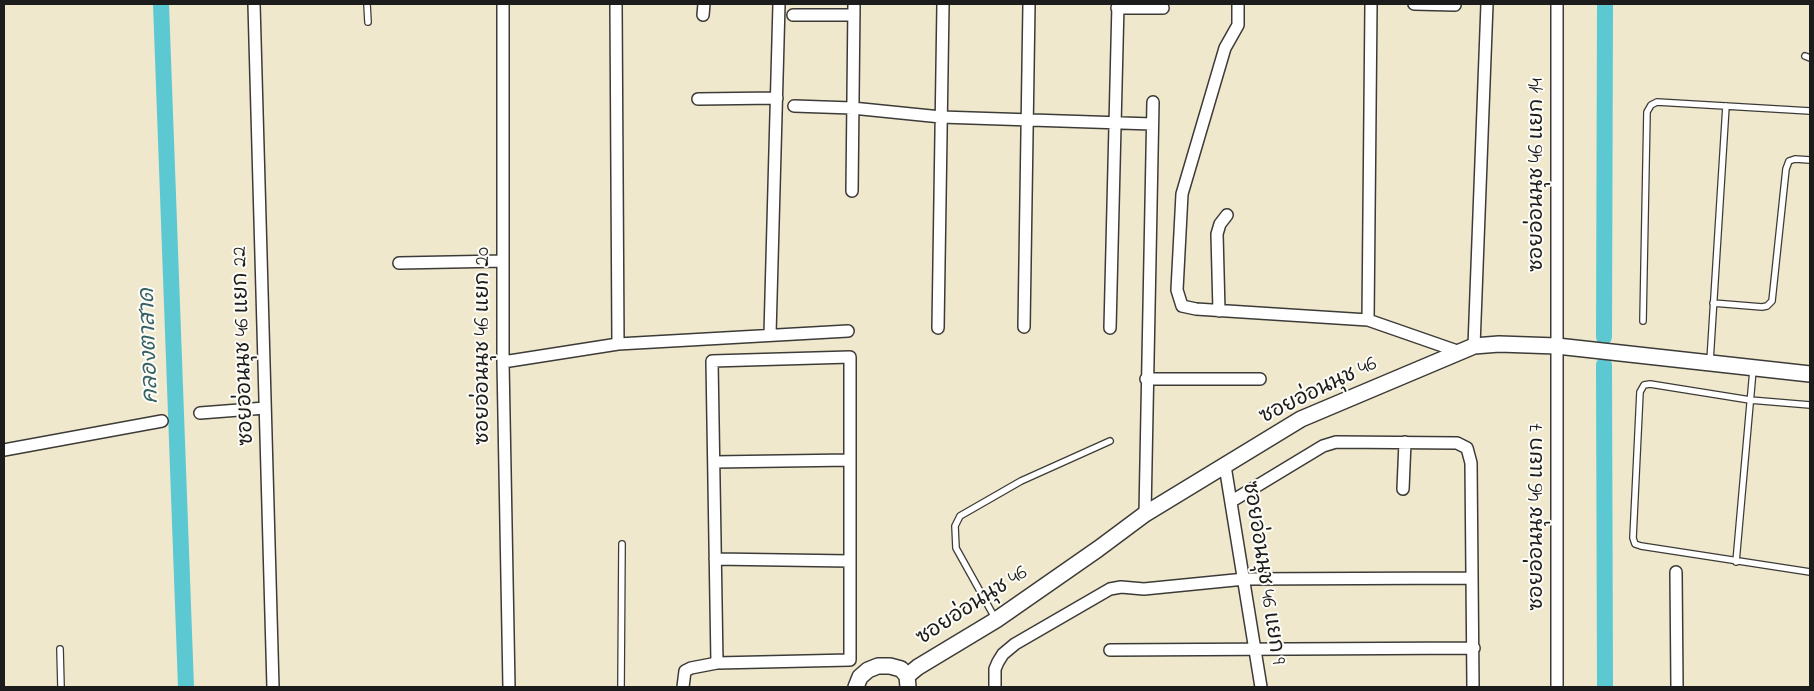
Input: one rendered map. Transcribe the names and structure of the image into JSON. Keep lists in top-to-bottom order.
{
  "streets": {
    "street": [
      "ซอยอ่อนนุช 46 แยก 14",
      "ซอยอ่อนนุช 46 แยก 22",
      "ซอยอ่อนนุช 46 แยก 20",
      "ซอยอ่อนนุช 46",
      "ซอยอ่อนนุช 46 แยก 7",
      "ซอยอ่อนนุช 46 แยก 9"
    ]
  },
  "crossings": [
    ["ซอยอ่อนนุช 46 แยก 14", "ซอยอ่อนนุช 46"],
    ["ซอยอ่อนนุช 46 แยก 14", "ซอยอ่อนนุช 46 แยก 7"],
    ["ซอยอ่อนนุช 46", "ซอยอ่อนนุช 46 แยก 7"],
    ["ซอยอ่อนนุช 46", "ซอยอ่อนนุช 46 แยก 9"]
  ],
  "water": ["คลองตาสาด"]
}
